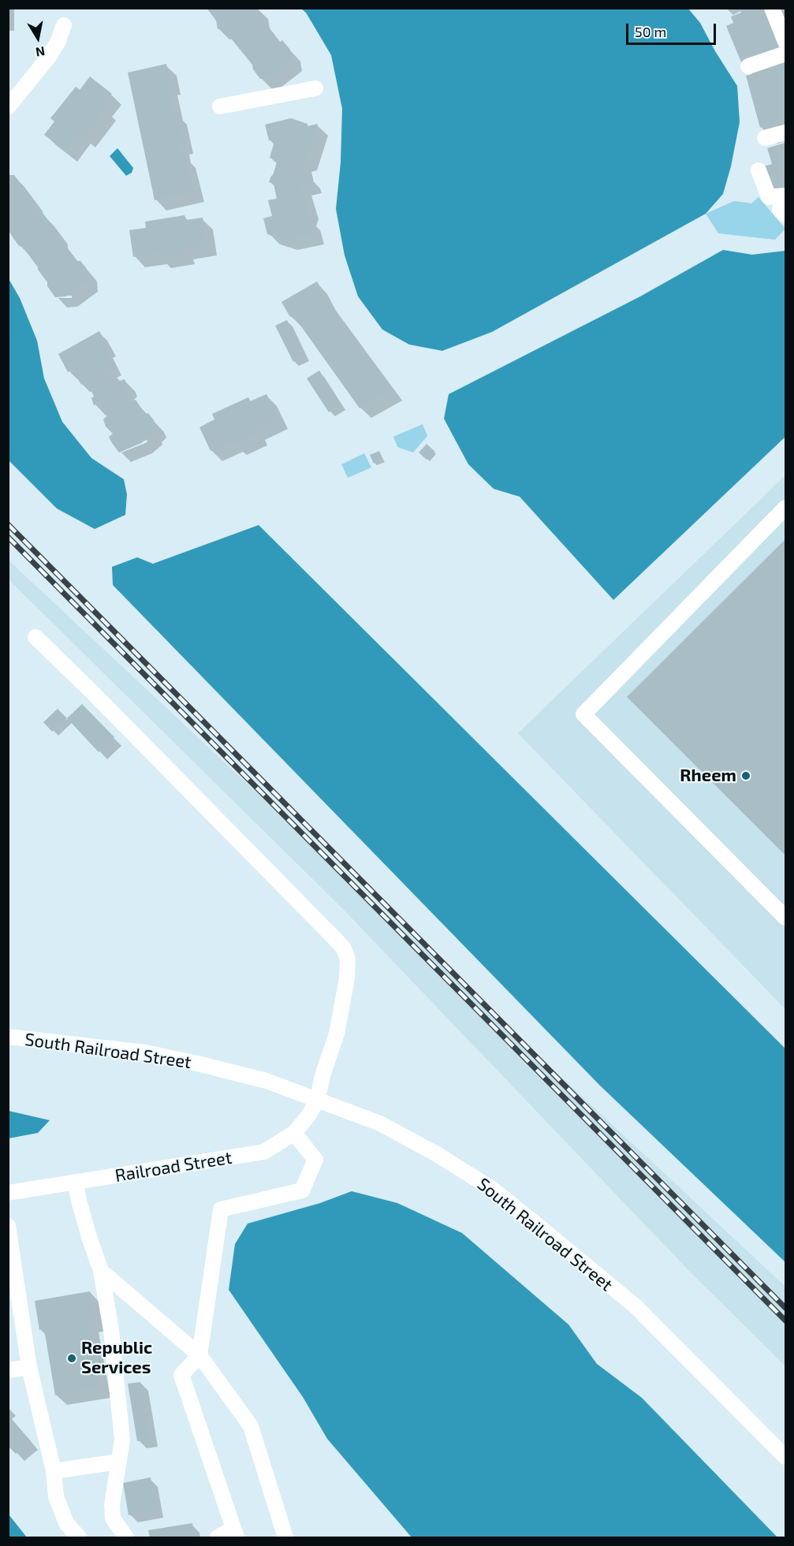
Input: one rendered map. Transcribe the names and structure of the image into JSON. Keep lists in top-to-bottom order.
{
  "streets": {
    "street": ["South Railroad Street", "Railroad Street"]
  },
  "crossings": [
    ["South Railroad Street", "Railroad Street"]
  ],
  "places": ["Rheem", "Republic Services"],
  "scale_bar": "50 m",
  "north": "bottom"
}
